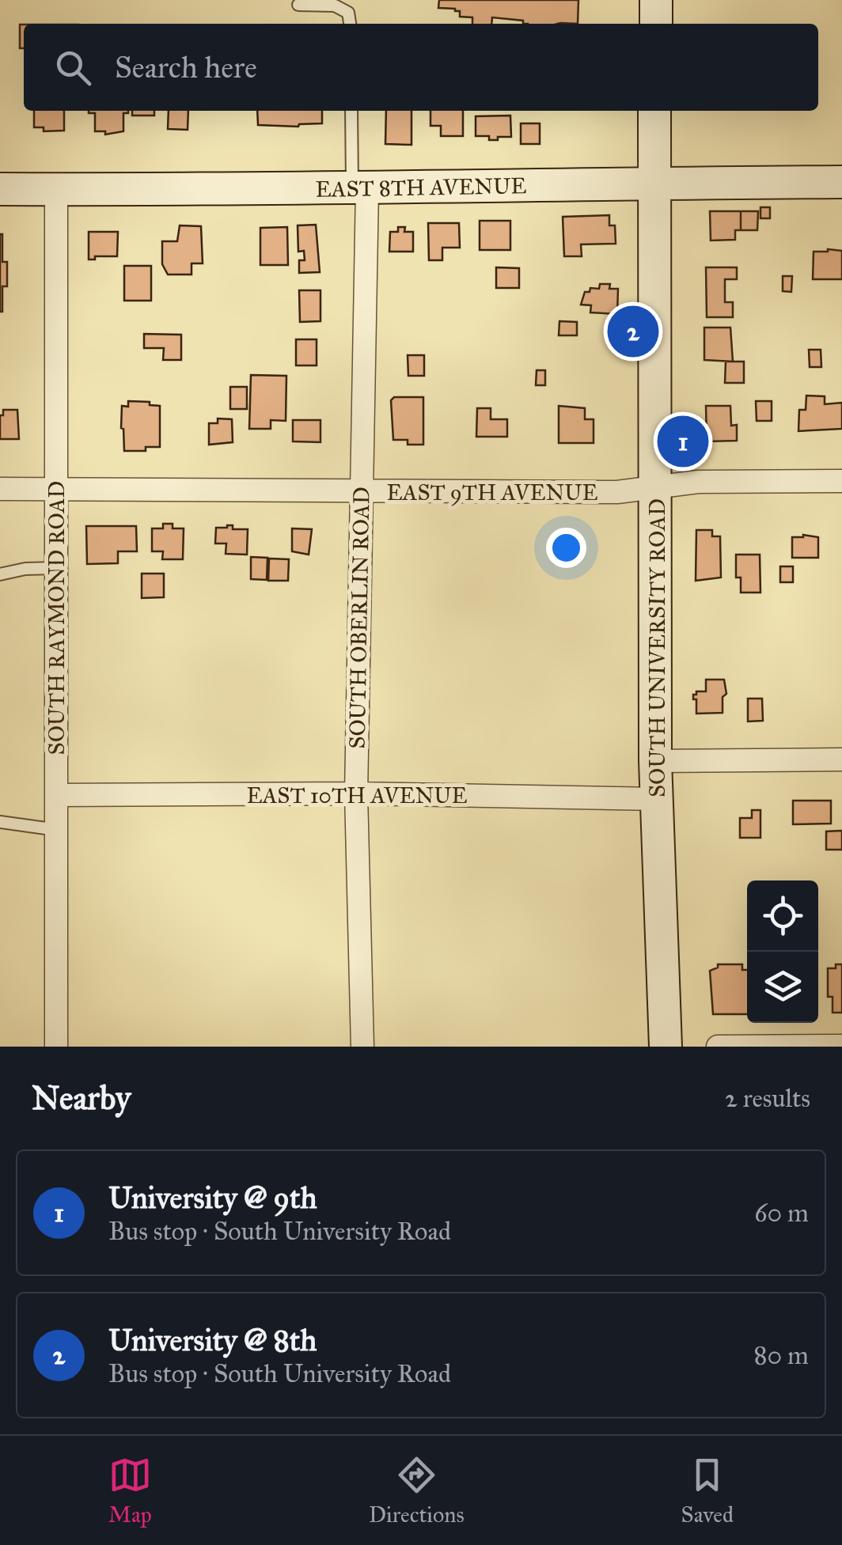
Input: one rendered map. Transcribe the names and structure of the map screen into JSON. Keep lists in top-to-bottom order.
{
  "streets": {
    "main road": ["EAST 8TH AVENUE", "SOUTH UNIVERSITY ROAD"],
    "street": [
      "EAST 9TH AVENUE",
      "SOUTH RAYMOND ROAD",
      "SOUTH OBERLIN ROAD",
      "EAST 10TH AVENUE"
    ]
  },
  "crossings": [
    ["EAST 8TH AVENUE", "SOUTH RAYMOND ROAD"],
    ["EAST 8TH AVENUE", "SOUTH OBERLIN ROAD"],
    ["EAST 8TH AVENUE", "SOUTH UNIVERSITY ROAD"],
    ["EAST 9TH AVENUE", "SOUTH RAYMOND ROAD"],
    ["EAST 9TH AVENUE", "SOUTH OBERLIN ROAD"],
    ["EAST 9TH AVENUE", "SOUTH UNIVERSITY ROAD"],
    ["SOUTH RAYMOND ROAD", "EAST 10TH AVENUE"],
    ["SOUTH OBERLIN ROAD", "EAST 10TH AVENUE"],
    ["SOUTH UNIVERSITY ROAD", "EAST 10TH AVENUE"]
  ],
  "page": {
    "search": "Search here",
    "pins": ["2", "1"],
    "heading": ["Nearby", "2 results"],
    "list": [
      {
        "mark": "1",
        "name": "University @ 9th",
        "note": "Bus stop · South University Road",
        "value": "60 m"
      },
      {
        "mark": "2",
        "name": "University @ 8th",
        "note": "Bus stop · South University Road",
        "value": "80 m"
      }
    ],
    "nav": ["Map", "Directions", "Saved"]
  }
}
